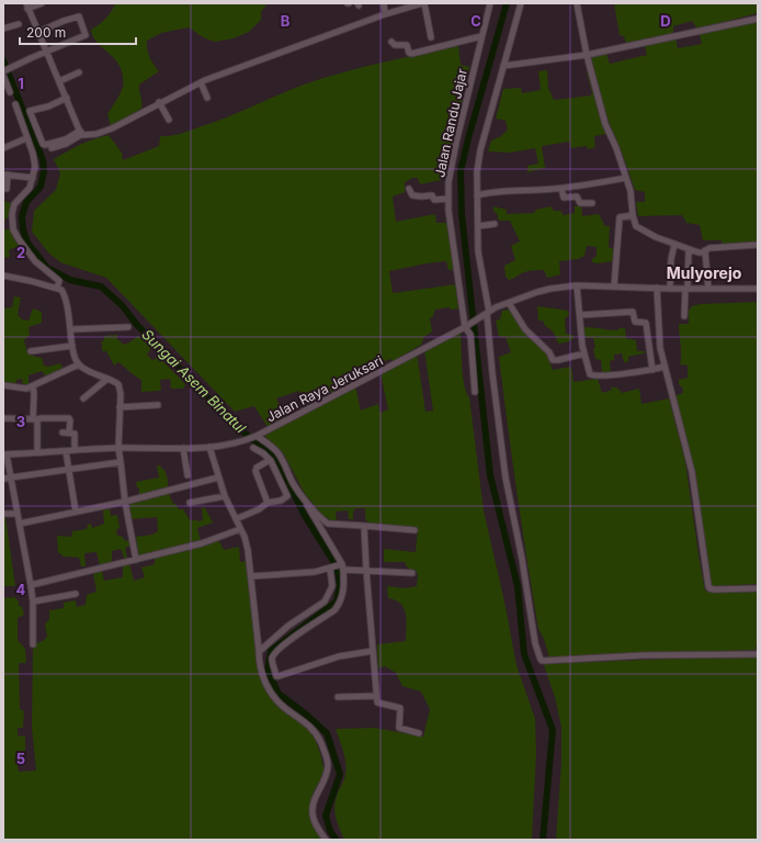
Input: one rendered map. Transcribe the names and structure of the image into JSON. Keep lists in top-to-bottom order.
{
  "streets": {
    "street": ["Jalan Randu Jajar", "Jalan Raya Jeruksari"]
  },
  "crossings": [
    ["Jalan Randu Jajar", "Jalan Raya Jeruksari"]
  ],
  "districts": ["Mulyorejo"],
  "water": ["Sungai Asem Binatul"],
  "scale_bar": "200 m",
  "grid": {
    "columns": ["B", "C", "D"],
    "rows": [
      "1",
      "2",
      "3",
      "4",
      "5"
    ]
  }
}
